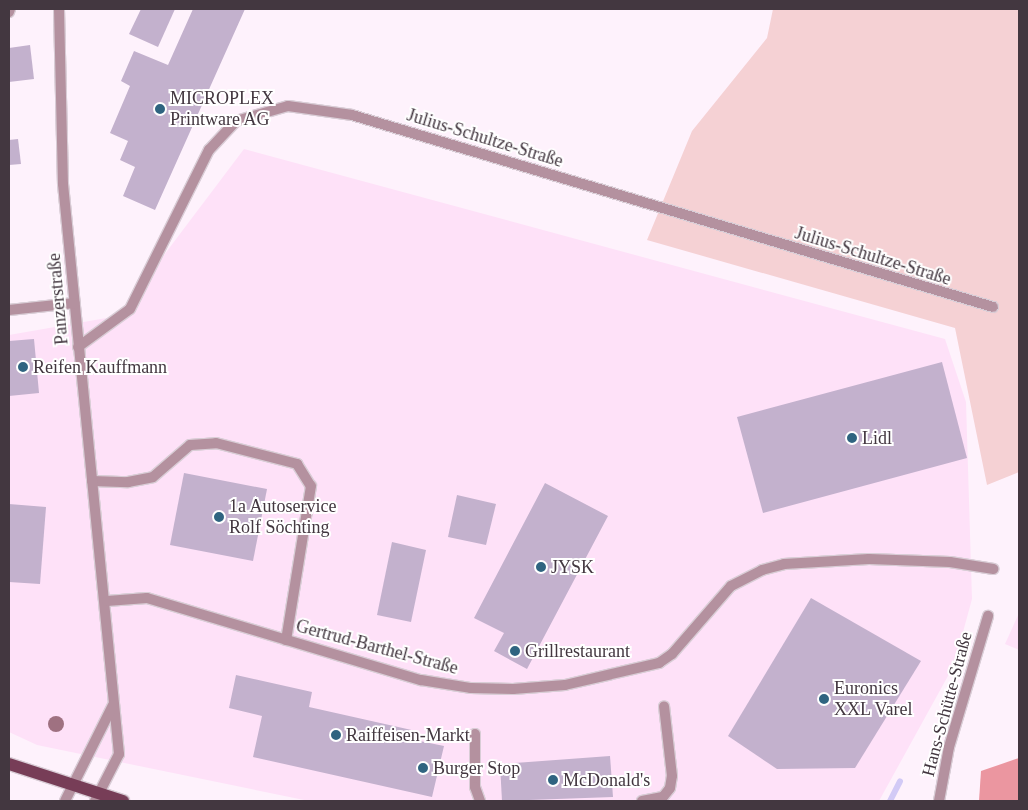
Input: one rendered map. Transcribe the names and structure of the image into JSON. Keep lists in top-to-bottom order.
{
  "streets": {
    "street": [
      "Julius-Schultze-Straße",
      "Panzerstraße",
      "Gertrud-Barthel-Straße",
      "Hans-Schütte-Straße"
    ]
  },
  "crossings": [
    ["Julius-Schultze-Straße", "Panzerstraße"],
    ["Panzerstraße", "Gertrud-Barthel-Straße"]
  ],
  "places": [
    "MICROPLEX Printware AG",
    "Reifen Kauffmann",
    "Lidl",
    "1a Autoservice Rolf Söchting",
    "JYSK",
    "Grillrestaurant",
    "Euronics XXL Varel",
    "Raiffeisen-Markt",
    "Burger Stop",
    "McDonald's"
  ]
}
